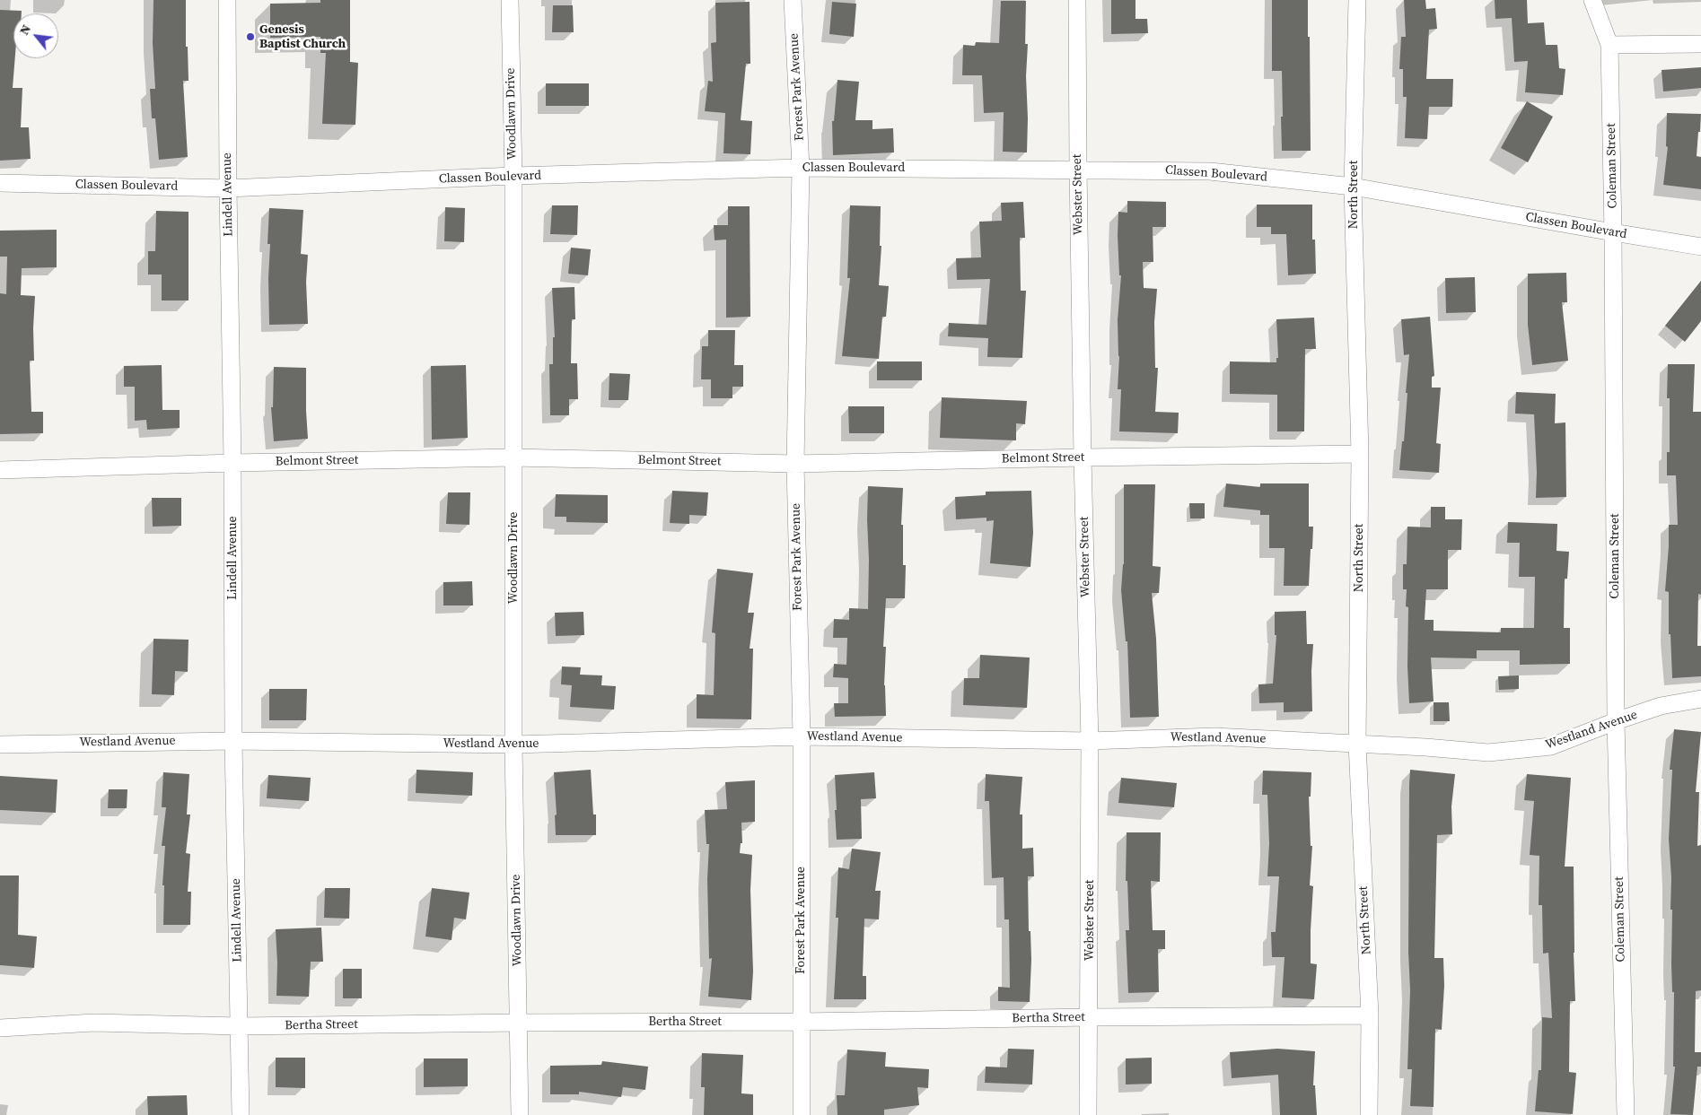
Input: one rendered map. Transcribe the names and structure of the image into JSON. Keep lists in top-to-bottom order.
{
  "streets": {
    "street": [
      "Forest Park Avenue",
      "Woodlawn Drive",
      "Coleman Street",
      "Classen Boulevard",
      "Lindell Avenue",
      "Webster Street",
      "North Street",
      "Belmont Street",
      "Westland Avenue",
      "Bertha Street"
    ]
  },
  "crossings": [
    ["Forest Park Avenue", "Classen Boulevard"],
    ["Forest Park Avenue", "Belmont Street"],
    ["Forest Park Avenue", "Westland Avenue"],
    ["Forest Park Avenue", "Bertha Street"],
    ["Woodlawn Drive", "Classen Boulevard"],
    ["Woodlawn Drive", "Belmont Street"],
    ["Woodlawn Drive", "Westland Avenue"],
    ["Woodlawn Drive", "Bertha Street"],
    ["Coleman Street", "Classen Boulevard"],
    ["Coleman Street", "Westland Avenue"],
    ["Classen Boulevard", "Lindell Avenue"],
    ["Classen Boulevard", "Webster Street"],
    ["Classen Boulevard", "North Street"],
    ["Lindell Avenue", "Belmont Street"],
    ["Lindell Avenue", "Westland Avenue"],
    ["Lindell Avenue", "Bertha Street"],
    ["Webster Street", "Belmont Street"],
    ["Webster Street", "Westland Avenue"],
    ["Webster Street", "Bertha Street"],
    ["North Street", "Belmont Street"],
    ["North Street", "Westland Avenue"],
    ["North Street", "Bertha Street"]
  ],
  "places": ["Genesis Baptist Church"],
  "north": "top left"
}
